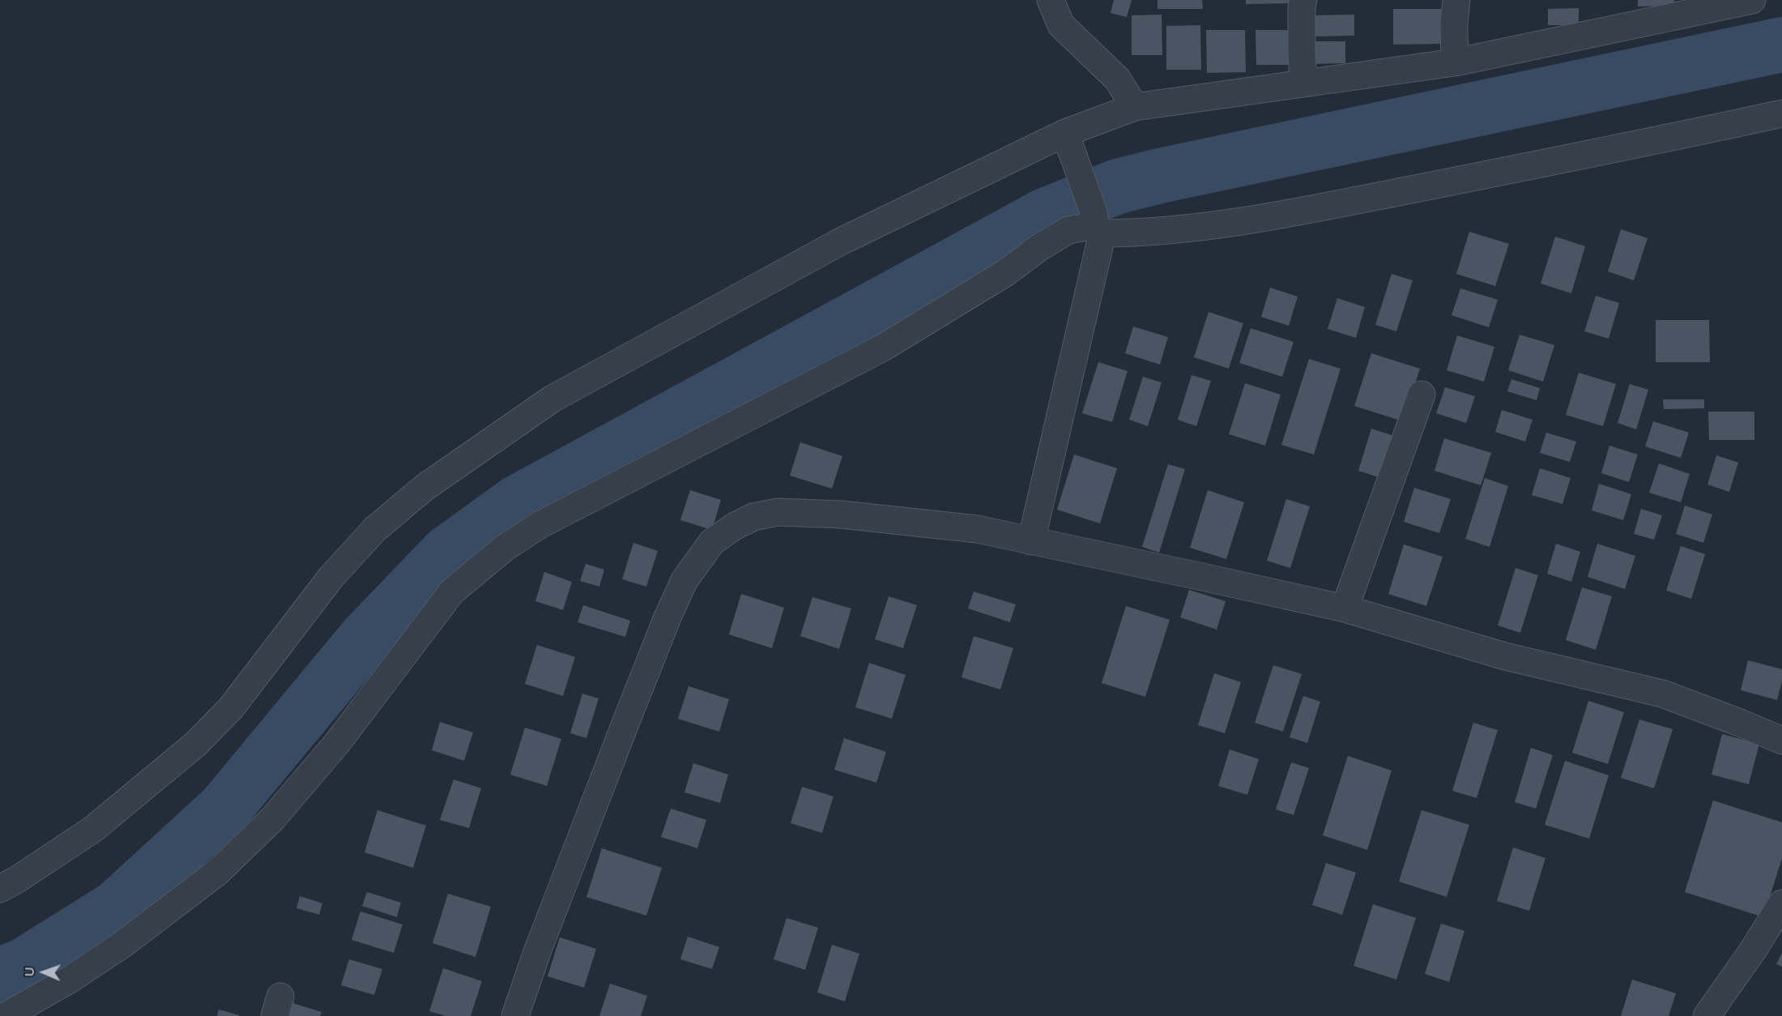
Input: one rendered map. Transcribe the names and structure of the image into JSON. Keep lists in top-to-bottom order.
{
  "north": "left"
}
